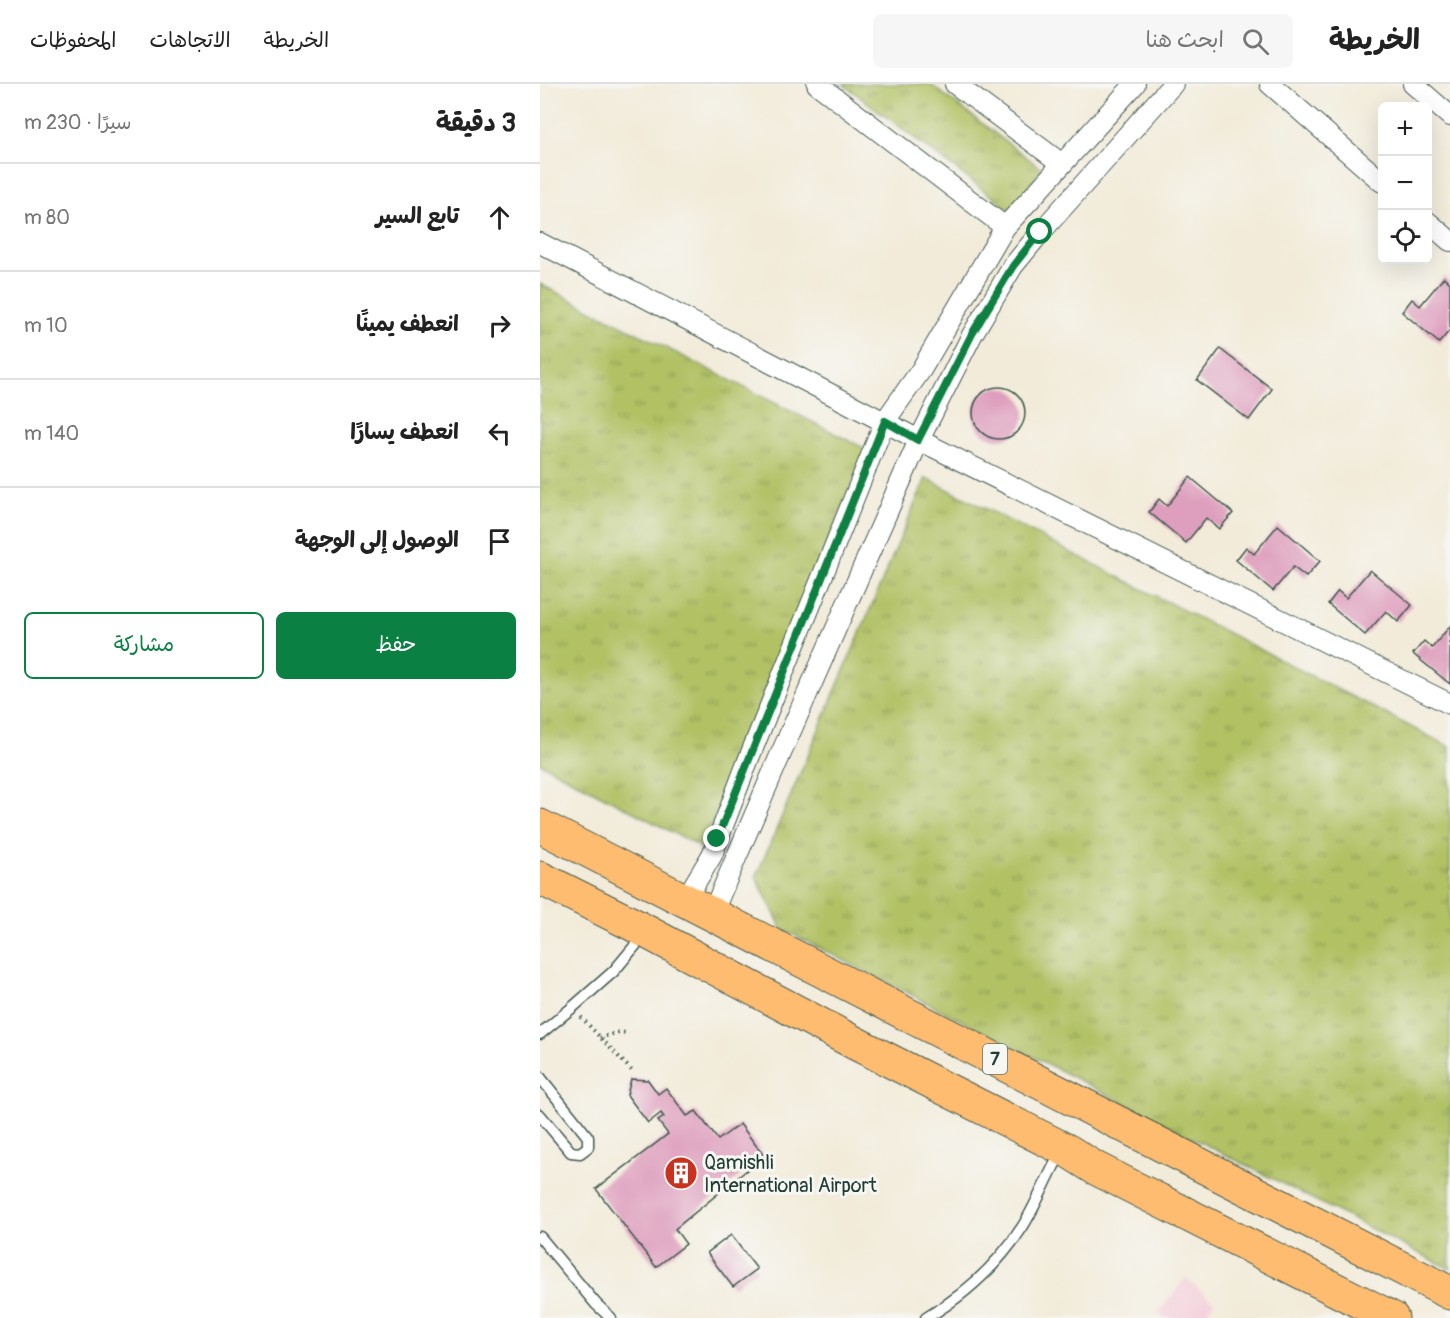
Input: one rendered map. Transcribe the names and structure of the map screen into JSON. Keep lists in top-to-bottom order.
{
  "streets": {
    "highway": ["7"]
  },
  "places": {
    "building": ["Qamishli International Airport"]
  },
  "page": {
    "header": "الخريطة",
    "search": "ابحث هنا",
    "nav": ["الخريطة", "الاتجاهات", "المحفوظات"],
    "heading": ["3 دقيقة", "سيرًا · 230 m"],
    "map_buttons": ["+", "−"],
    "list": [
      ["تابع السير", "80 m"],
      ["انعطف يمينًا", "10 m"],
      ["انعطف يسارًا", "140 m"],
      "الوصول إلى الوجهة"
    ],
    "buttons": ["حفظ", "مشاركة"]
  }
}
